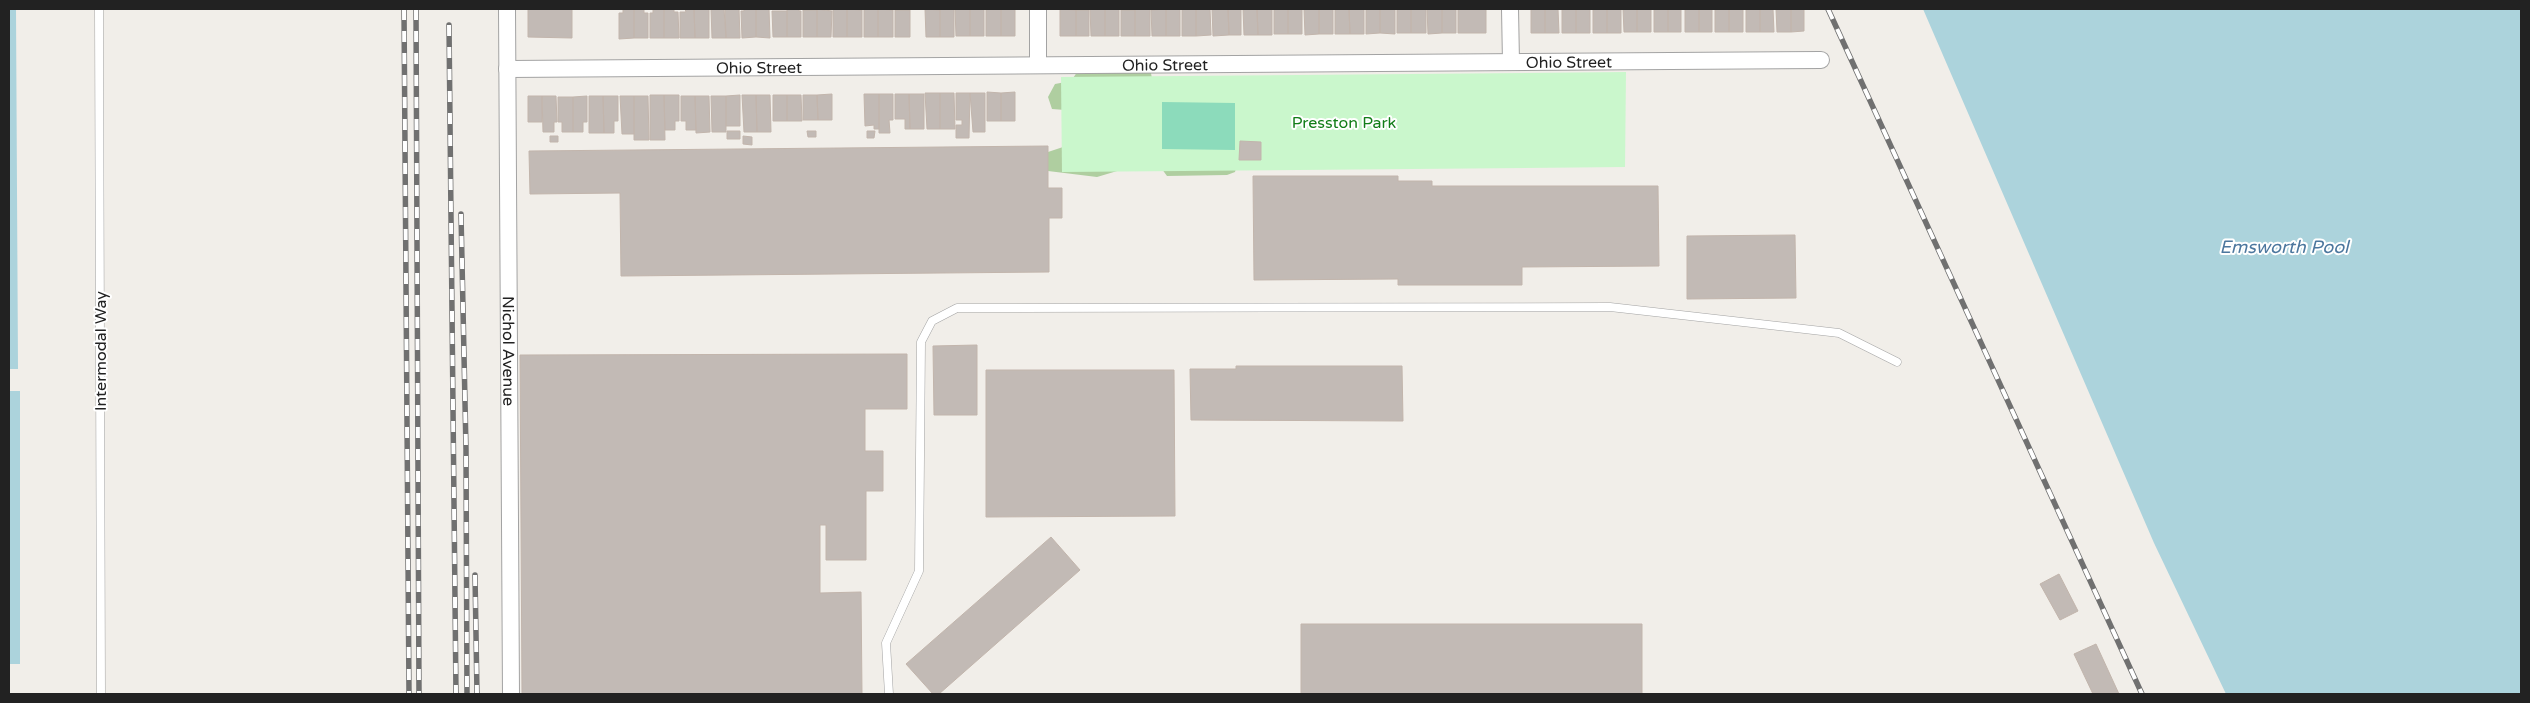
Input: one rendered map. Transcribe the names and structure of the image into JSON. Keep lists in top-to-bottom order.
{
  "streets": {
    "street": ["Ohio Street", "Nichol Avenue"],
    "lane": ["Intermodal Way"]
  },
  "crossings": [
    ["Ohio Street", "Nichol Avenue"]
  ],
  "water": ["Emsworth Pool"],
  "parks": ["Presston Park"]
}
